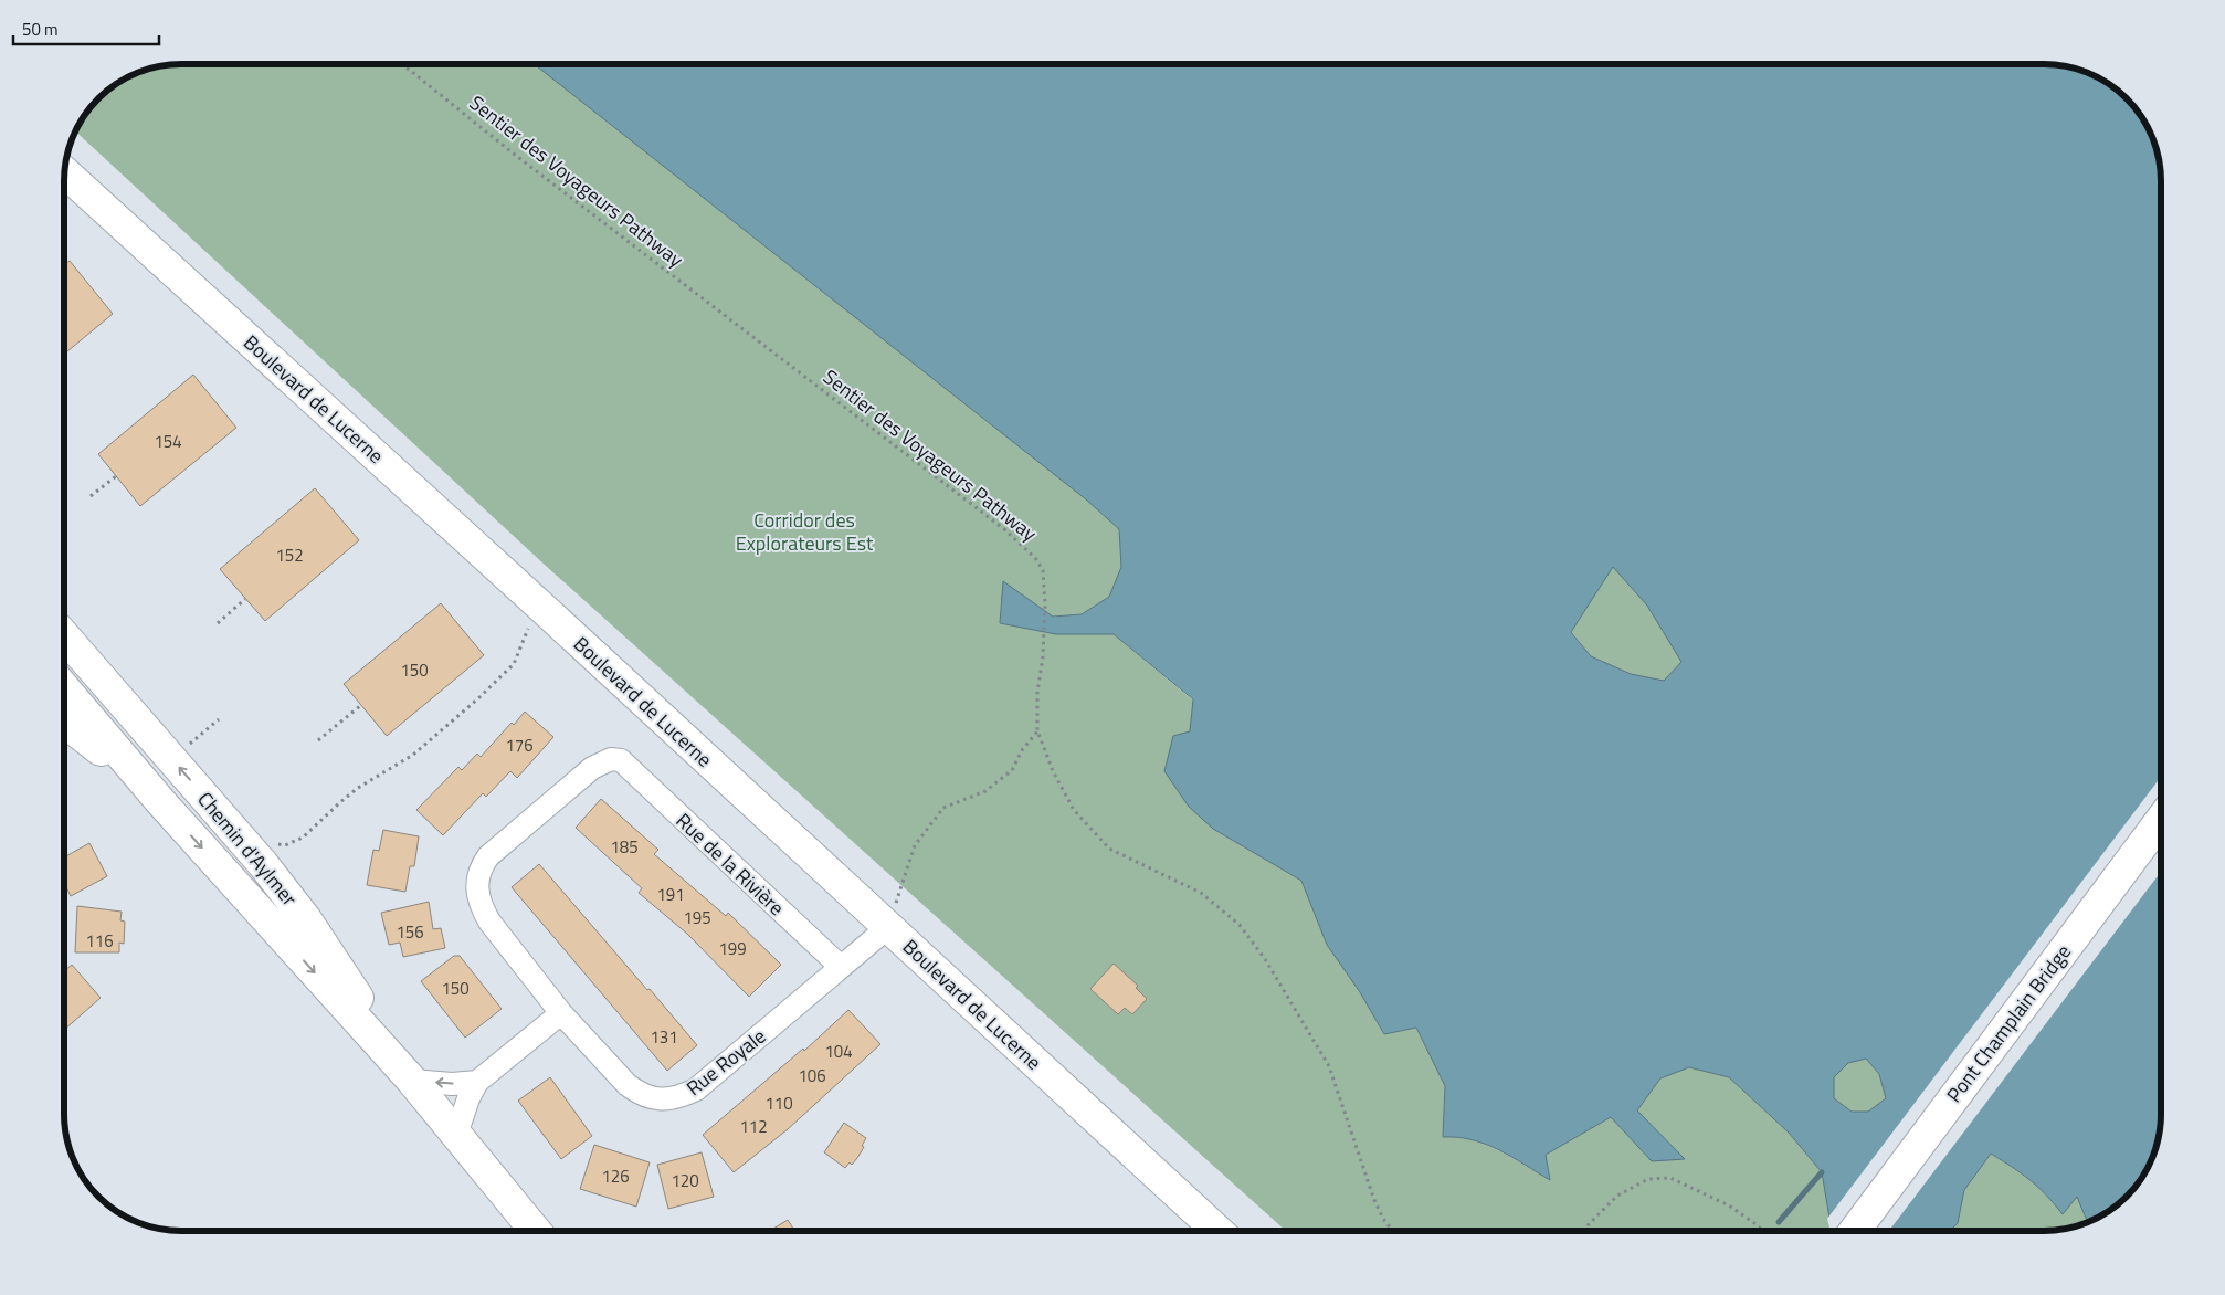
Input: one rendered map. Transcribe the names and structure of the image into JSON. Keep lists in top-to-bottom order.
{
  "streets": {
    "main road": ["Boulevard de Lucerne", "Chemin d'Aylmer", "Pont Champlain Bridge"],
    "street": ["Rue de la Rivière", "Rue Royale"],
    "path": ["Sentier des Voyageurs Pathway"]
  },
  "crossings": [
    ["Boulevard de Lucerne", "Rue Royale"],
    ["Rue de la Rivière", "Rue Royale"]
  ],
  "parks": ["Corridor des Explorateurs Est"],
  "house_numbers": [
    "154",
    "152",
    "150",
    "176",
    "185",
    "191",
    "195",
    "156",
    "116",
    "199",
    "150",
    "131",
    "104",
    "106",
    "110",
    "112",
    "126",
    "120"
  ],
  "scale_bar": "50 m"
}
